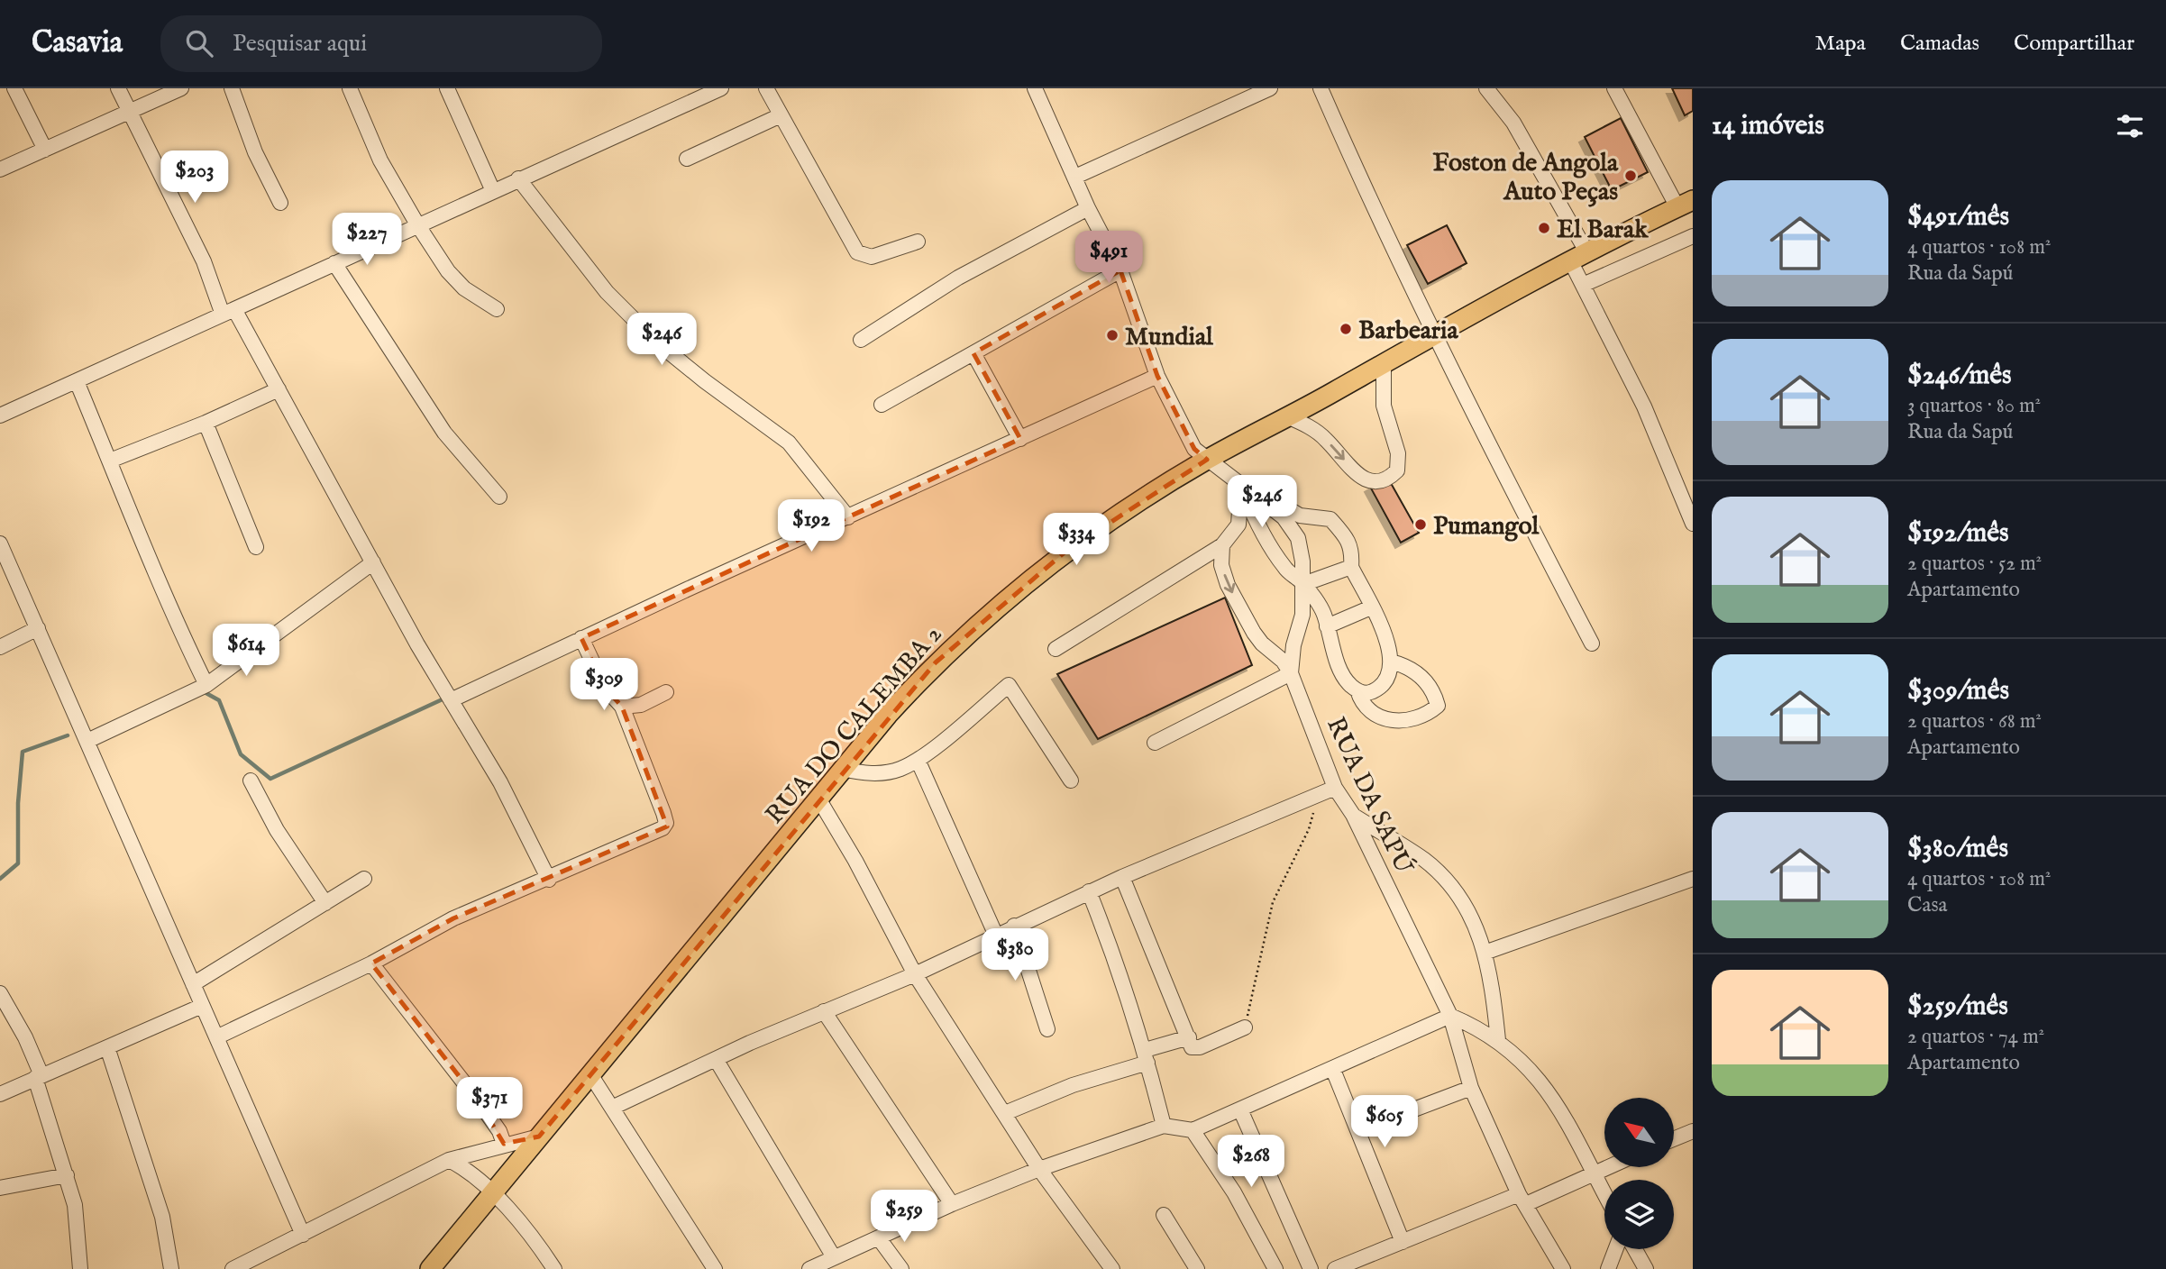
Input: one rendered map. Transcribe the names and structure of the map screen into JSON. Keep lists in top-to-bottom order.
{
  "streets": {
    "main road": ["RUA DO CALEMBA 2"],
    "street": ["RUA DA SAPÚ"]
  },
  "places": [
    "Foston de Angola Auto Peças",
    "El Barak",
    "Barbearia",
    "Mundial",
    "Pumangol"
  ],
  "north": "top left",
  "page": {
    "header": "Casavia",
    "search": "Pesquisar aqui",
    "nav": ["Mapa", "Camadas", "Compartilhar"],
    "heading": "14 imóveis",
    "price": [
      "$203",
      "$227",
      "$491",
      "$246",
      "$246",
      "$192",
      "$334",
      "$614",
      "$309",
      "$380",
      "$371",
      "$605",
      "$268",
      "$259"
    ],
    "list": [
      {
        "name": "$491/mês",
        "note": "4 quartos · 108 m² · Rua da Sapú"
      },
      {
        "name": "$246/mês",
        "note": "3 quartos · 80 m² · Rua da Sapú"
      },
      {
        "name": "$192/mês",
        "note": "2 quartos · 52 m² · Apartamento"
      },
      {
        "name": "$309/mês",
        "note": "2 quartos · 68 m² · Apartamento"
      },
      {
        "name": "$380/mês",
        "note": "4 quartos · 108 m² · Casa"
      },
      {
        "name": "$259/mês",
        "note": "2 quartos · 74 m² · Apartamento"
      }
    ]
  }
}
